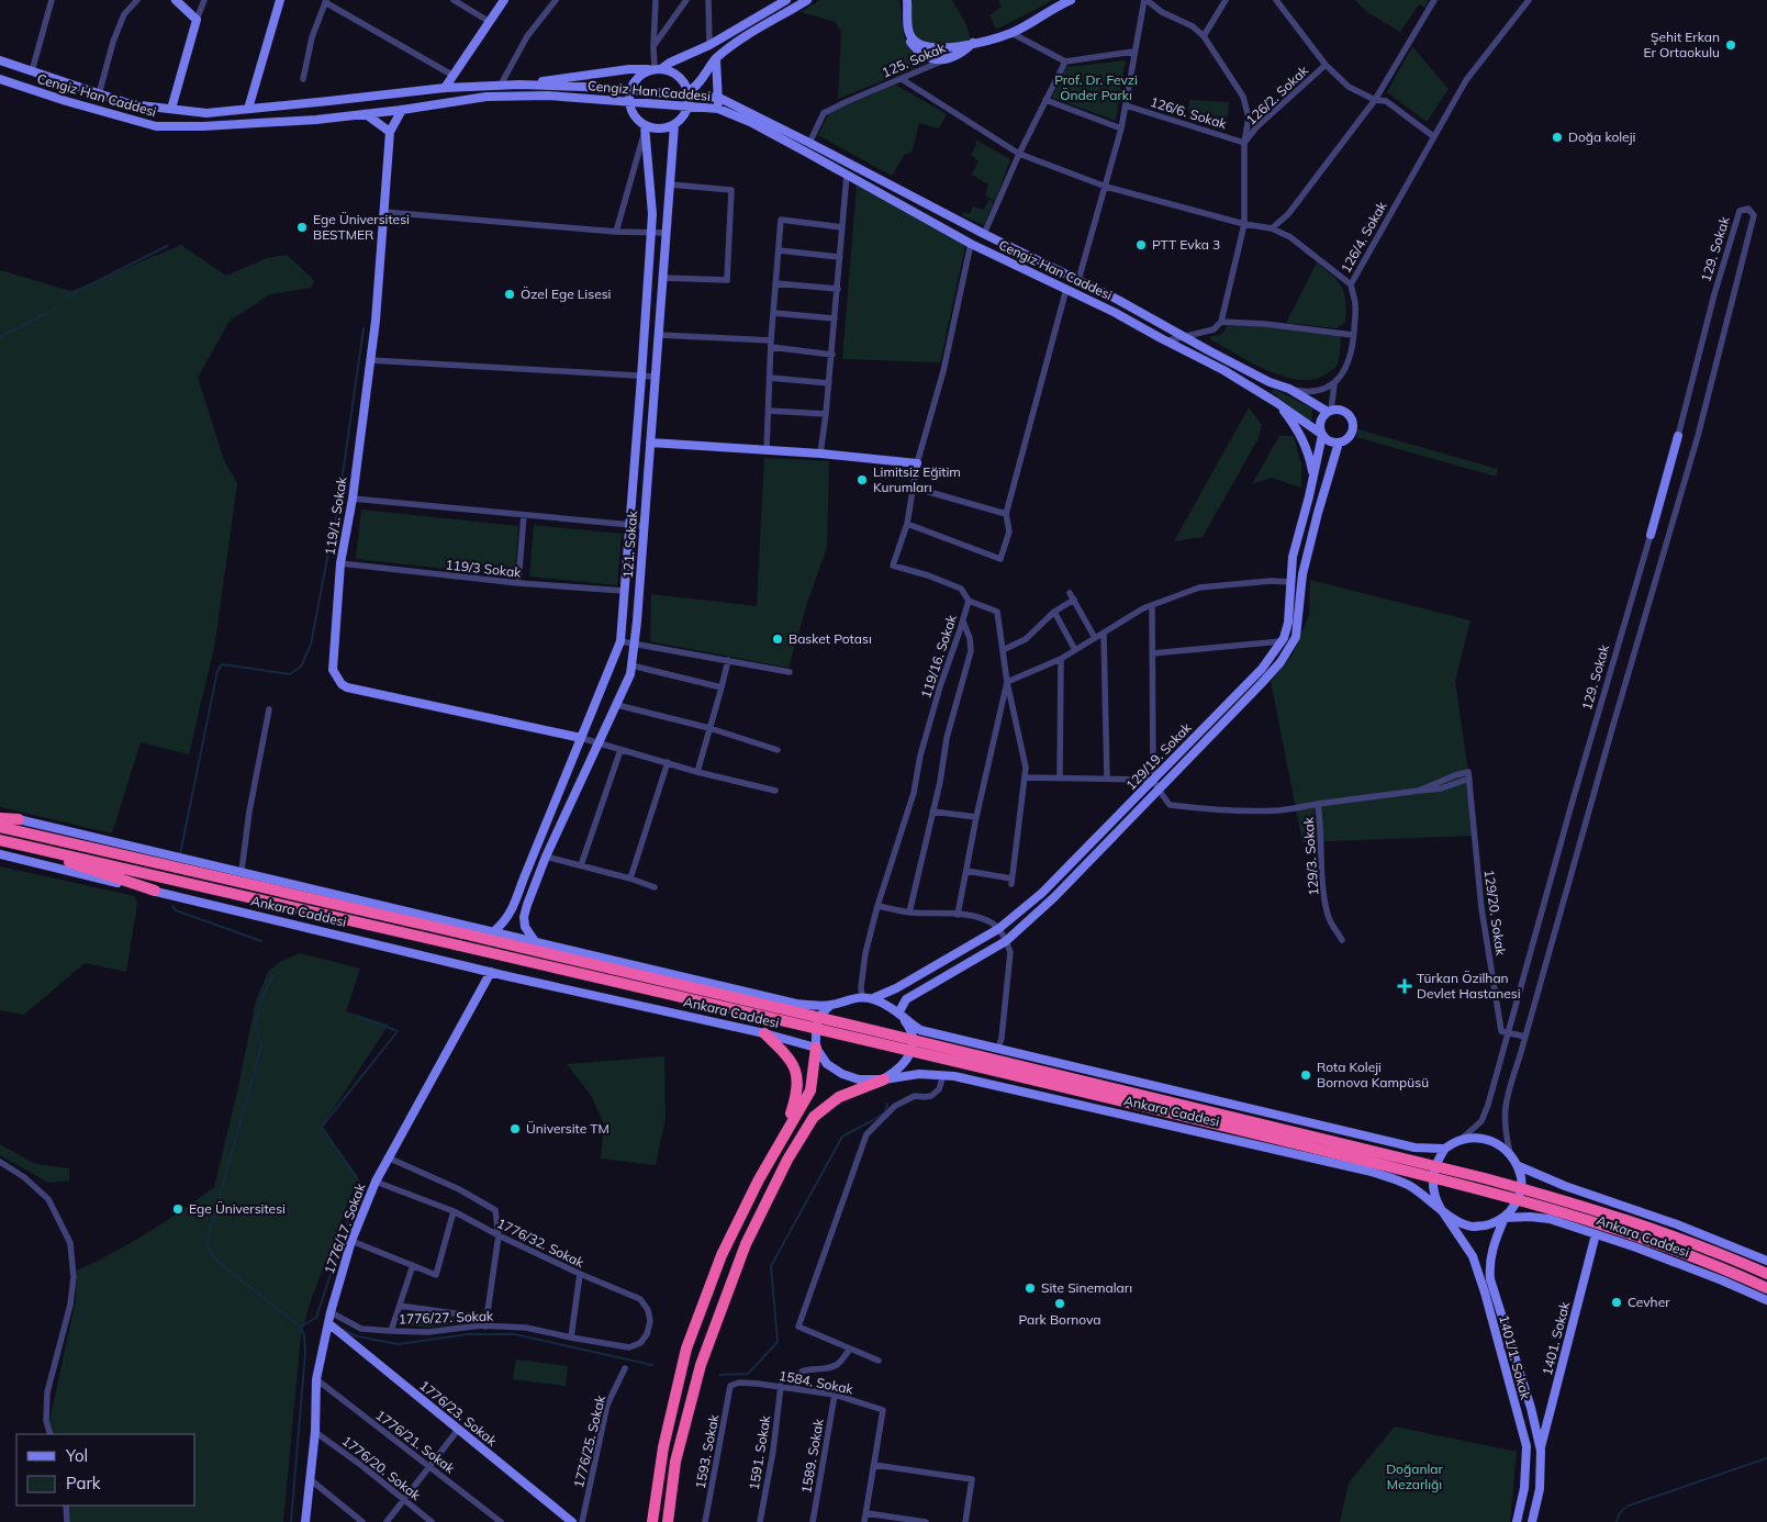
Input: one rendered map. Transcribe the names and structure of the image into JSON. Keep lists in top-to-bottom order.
{
  "streets": {
    "highway": ["Ankara Caddesi"],
    "main road": [
      "125. Sokak",
      "Cengiz Han Caddesi",
      "129. Sokak",
      "119/1. Sokak",
      "121. Sokak",
      "129/19. Sokak",
      "1776/17. Sokak",
      "1401. Sokak",
      "1401/1. Sokak",
      "1776/23. Sokak"
    ],
    "street": [
      "126/2. Sokak",
      "126/6. Sokak",
      "126/4. Sokak",
      "119/3 Sokak",
      "119/16. Sokak",
      "129/3. Sokak",
      "129/20. Sokak",
      "1776/32. Sokak",
      "1776/27. Sokak",
      "1584. Sokak",
      "1776/21. Sokak",
      "1776/25. Sokak",
      "1593. Sokak",
      "1591. Sokak",
      "1589. Sokak",
      "1776/20. Sokak"
    ]
  },
  "crossings": [
    ["125. Sokak", "Cengiz Han Caddesi"],
    ["Cengiz Han Caddesi", "126/4. Sokak"],
    ["Cengiz Han Caddesi", "119/1. Sokak"],
    ["Cengiz Han Caddesi", "121. Sokak"],
    ["Cengiz Han Caddesi", "119/16. Sokak"],
    ["Cengiz Han Caddesi", "129/19. Sokak"],
    ["126/2. Sokak", "126/6. Sokak"],
    ["126/4. Sokak", "129/19. Sokak"],
    ["129. Sokak", "Ankara Caddesi"],
    ["129. Sokak", "129/20. Sokak"],
    ["129. Sokak", "1401/1. Sokak"],
    ["119/1. Sokak", "121. Sokak"],
    ["119/1. Sokak", "119/3 Sokak"],
    ["121. Sokak", "119/3 Sokak"],
    ["121. Sokak", "Ankara Caddesi"],
    ["119/16. Sokak", "129/19. Sokak"],
    ["119/16. Sokak", "Ankara Caddesi"],
    ["129/19. Sokak", "Ankara Caddesi"],
    ["129/3. Sokak", "129/20. Sokak"],
    ["Ankara Caddesi", "1776/17. Sokak"],
    ["Ankara Caddesi", "1401. Sokak"],
    ["Ankara Caddesi", "1401/1. Sokak"],
    ["1776/17. Sokak", "1776/32. Sokak"],
    ["1776/17. Sokak", "1776/27. Sokak"],
    ["1776/17. Sokak", "1776/23. Sokak"],
    ["1776/17. Sokak", "1776/21. Sokak"],
    ["1776/17. Sokak", "1776/20. Sokak"],
    ["1776/32. Sokak", "1776/27. Sokak"],
    ["1401. Sokak", "1401/1. Sokak"],
    ["1584. Sokak", "1593. Sokak"],
    ["1584. Sokak", "1591. Sokak"],
    ["1584. Sokak", "1589. Sokak"]
  ],
  "parks": ["Prof. Dr. Fevzi Önder Parkı", "Doğanlar Mezarlığı"],
  "places": {
    "other": [
      "Şehit Erkan Er Ortaokulu",
      "Doğa koleji",
      "Ege Üniversitesi BESTMER",
      "PTT Evka 3",
      "Özel Ege Lisesi",
      "Limitsiz Eğitim Kurumları",
      "Basket Potası",
      "Rota Koleji Bornova Kampüsü",
      "Üniversite TM",
      "Ege Üniversitesi",
      "Site Sinemaları",
      "Cevher",
      "Park Bornova"
    ],
    "health": ["Türkan Özilhan Devlet Hastanesi"]
  },
  "legend": ["Yol", "Park"]
}
